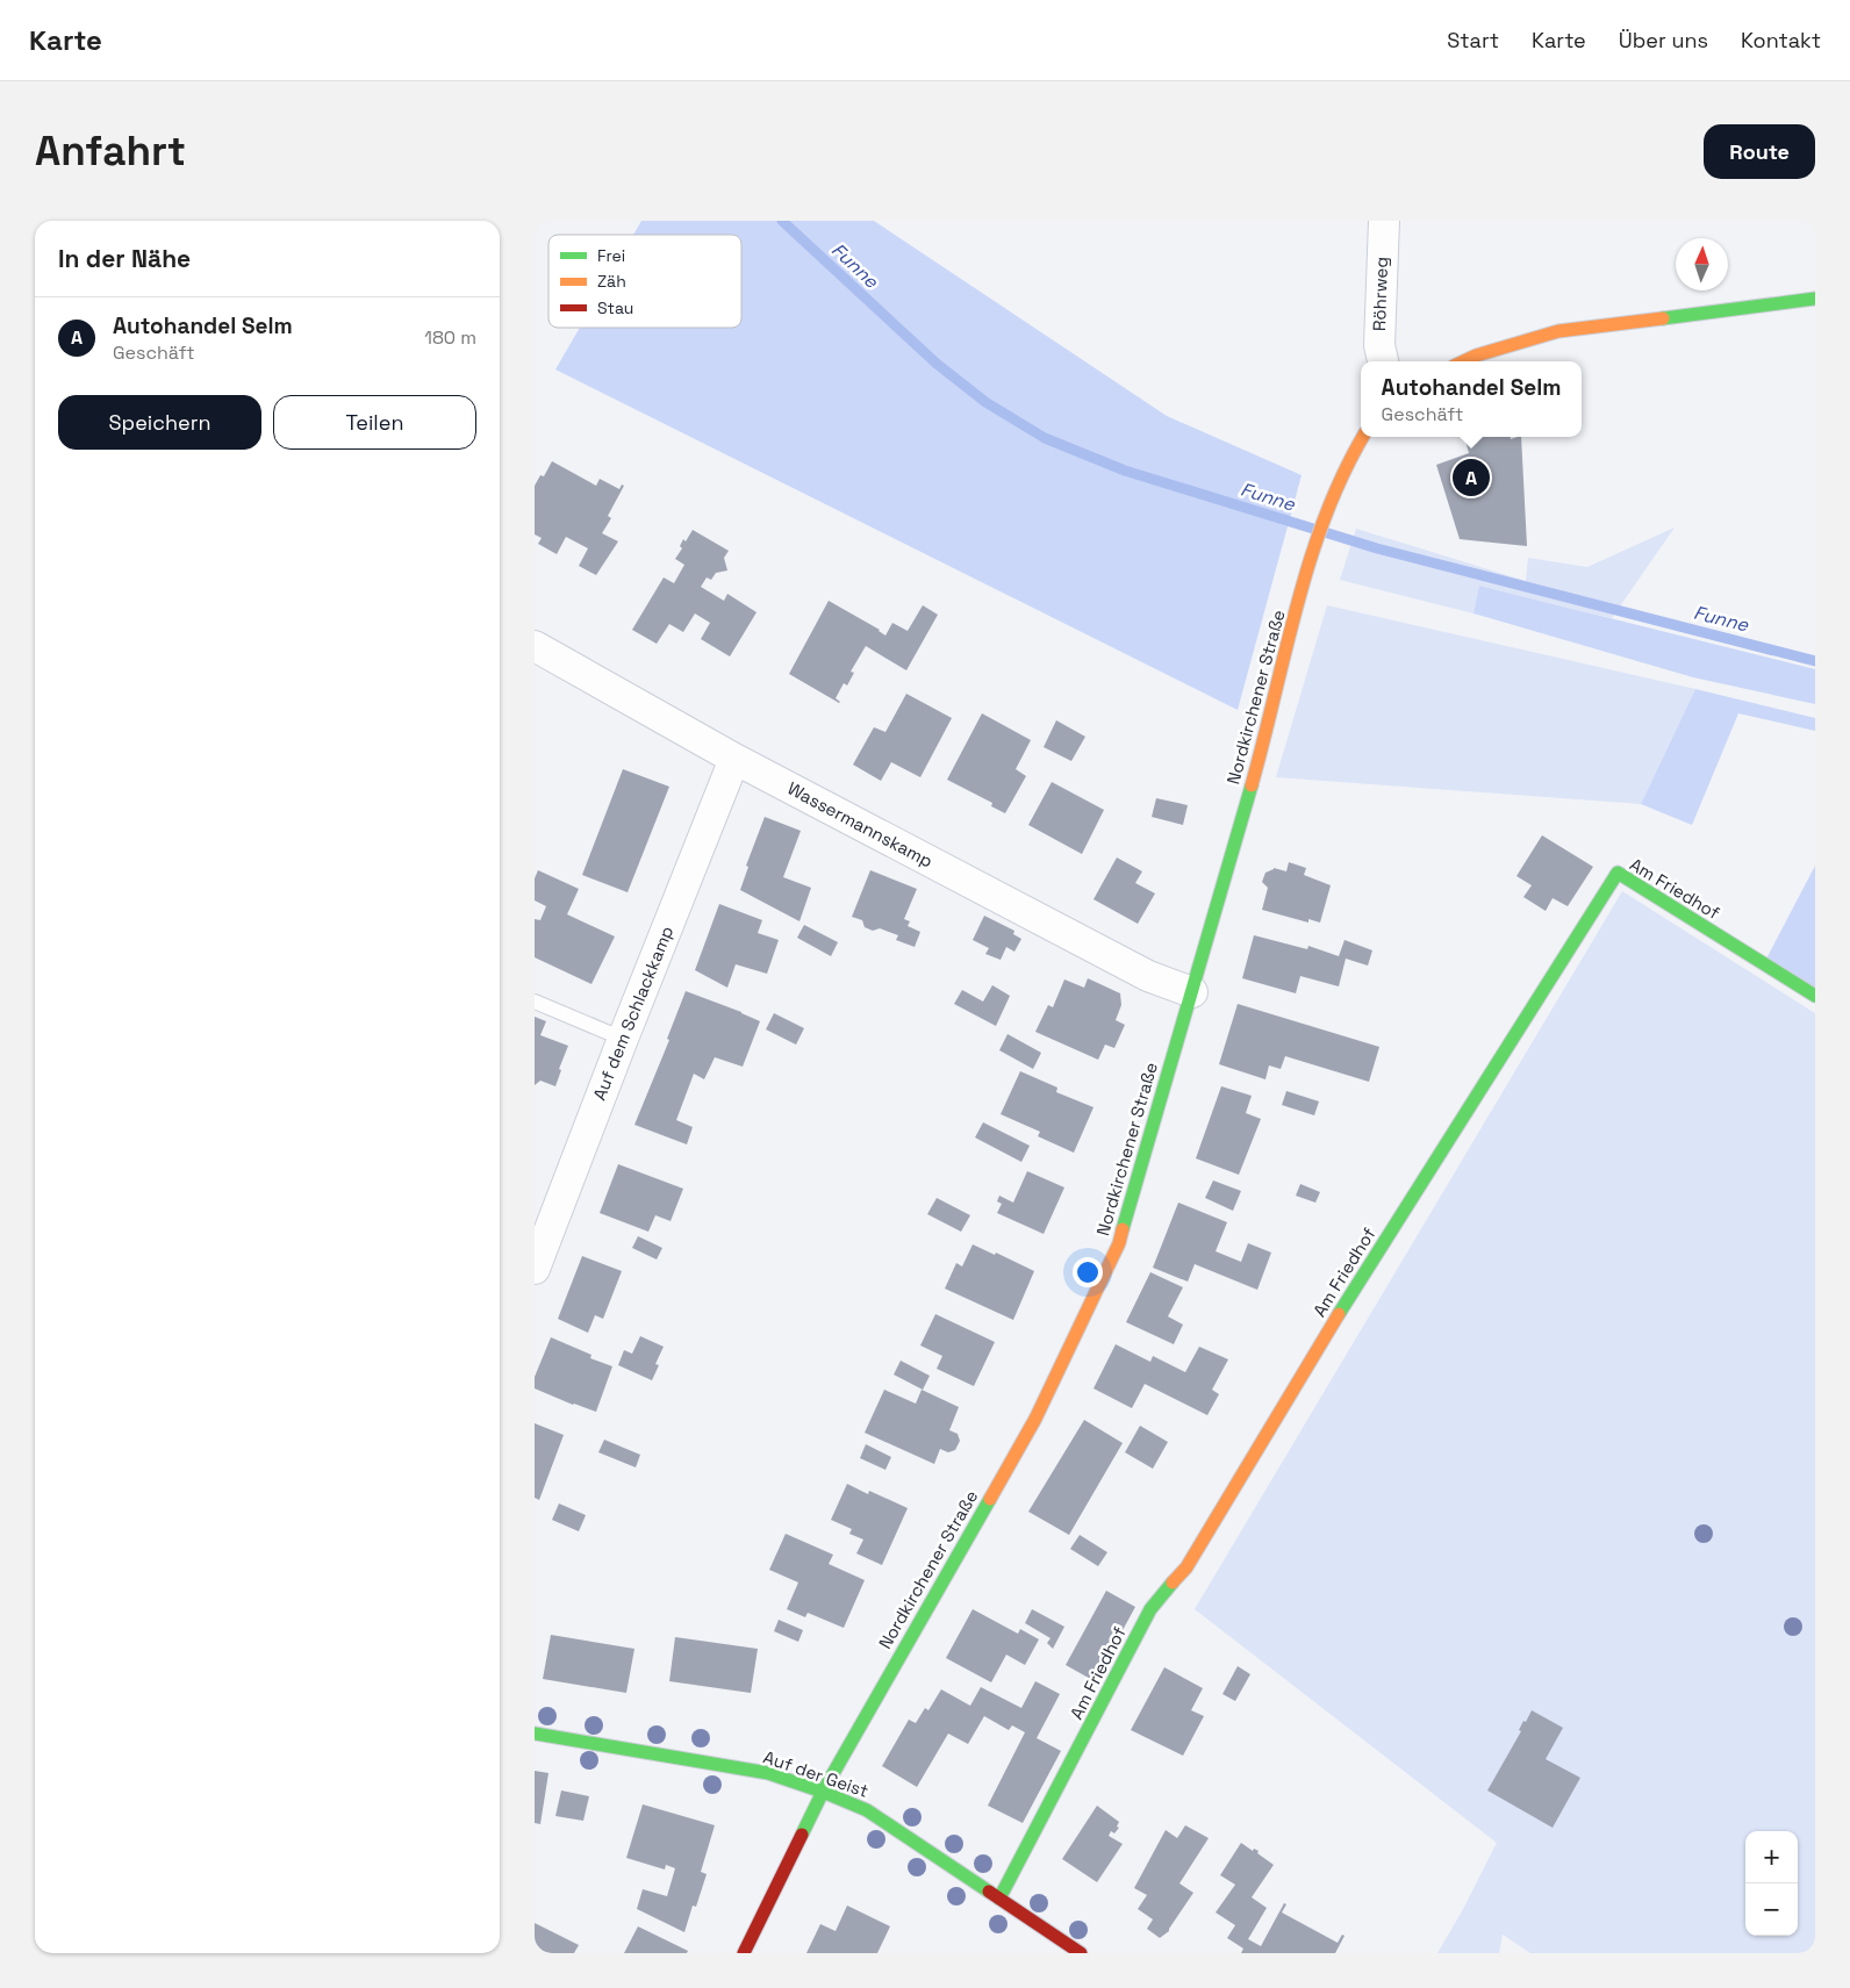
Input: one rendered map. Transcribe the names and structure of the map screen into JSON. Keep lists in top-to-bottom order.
{
  "streets": {
    "street": [
      "Röhrweg",
      "Nordkirchener Straße",
      "Wassermannskamp",
      "Am Friedhof",
      "Auf dem Schlackkamp",
      "Auf der Geist"
    ]
  },
  "crossings": [
    ["Nordkirchener Straße", "Wassermannskamp"],
    ["Nordkirchener Straße", "Auf der Geist"],
    ["Wassermannskamp", "Auf dem Schlackkamp"],
    ["Am Friedhof", "Auf der Geist"]
  ],
  "water": ["Funne"],
  "legend": ["Frei", "Zäh", "Stau"],
  "north": "top",
  "page": {
    "header": "Karte",
    "nav": [
      "Start",
      "Karte",
      "Über uns",
      "Kontakt"
    ],
    "buttons": [
      "Route",
      ["Speichern", "Teilen"]
    ],
    "title": "Anfahrt",
    "heading": "In der Nähe",
    "list": [
      {
        "mark": "A",
        "name": "Autohandel Selm",
        "note": "Geschäft",
        "value": "180 m"
      }
    ],
    "popup": ["Autohandel Selm", "Geschäft"],
    "pins": "A",
    "map_buttons": ["+", "−"]
  }
}
